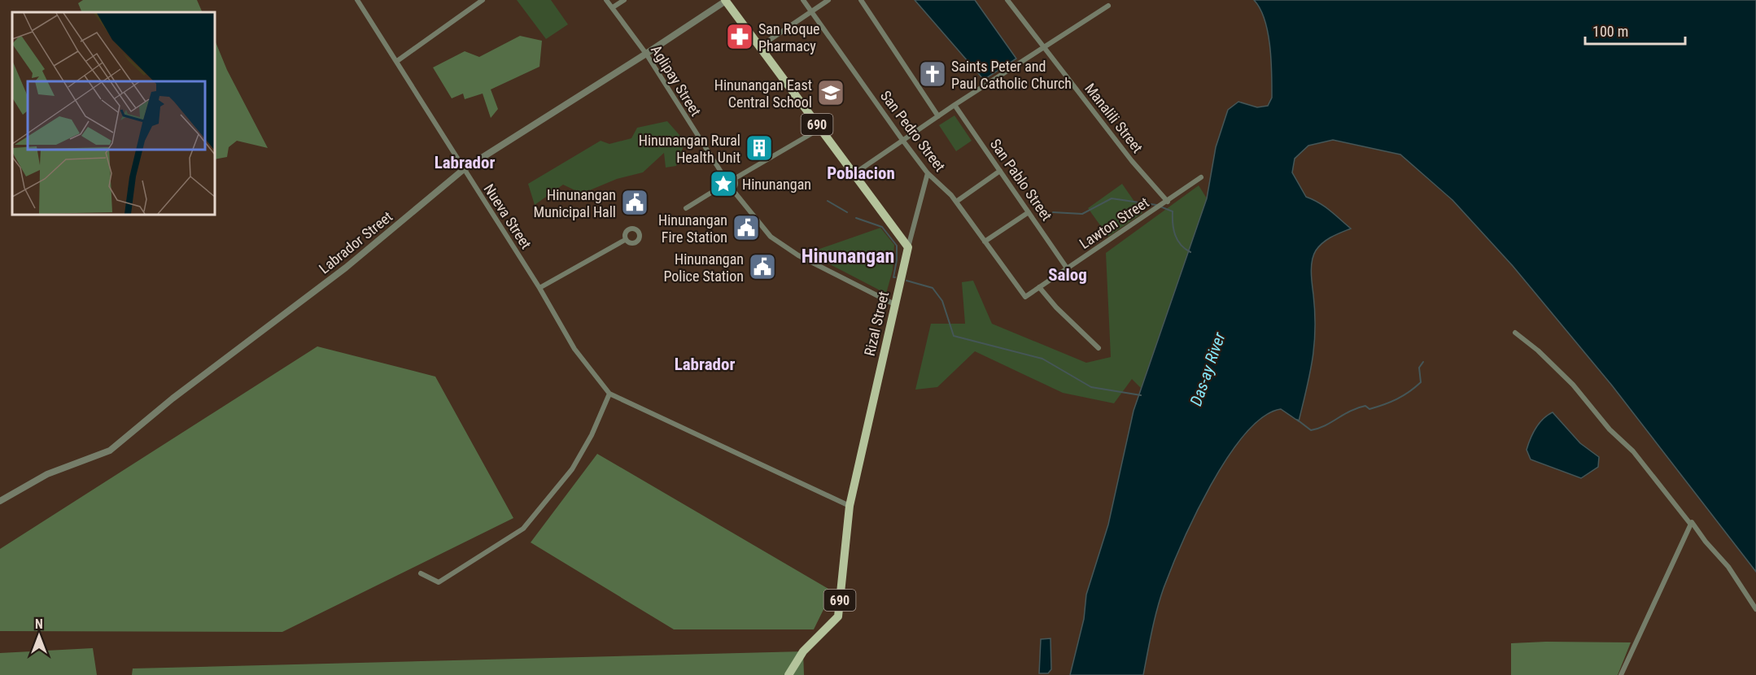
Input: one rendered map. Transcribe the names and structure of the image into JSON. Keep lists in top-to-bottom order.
{
  "streets": {
    "main road": ["690", "Rizal Street"],
    "street": [
      "Aglipay Street",
      "Manalili Street",
      "San Pedro Street",
      "San Pablo Street",
      "Nueva Street",
      "Lawton Street",
      "Labrador Street"
    ]
  },
  "crossings": [
    ["Aglipay Street", "Labrador Street"],
    ["Manalili Street", "Lawton Street"],
    ["690", "Labrador Street"],
    ["690", "Rizal Street"],
    ["San Pedro Street", "Lawton Street"],
    ["San Pablo Street", "Lawton Street"],
    ["Nueva Street", "Labrador Street"]
  ],
  "districts": [
    "Labrador",
    "Poblacion",
    "Hinunangan",
    "Salog",
    "Labrador"
  ],
  "water": ["Das-ay River"],
  "places": {
    "pharmacy": ["San Roque Pharmacy"],
    "church": ["Saints Peter and Paul Catholic Church"],
    "school or university": ["Hinunangan East Central School"],
    "building": ["Hinunangan Rural Health Unit"],
    "place": ["Hinunangan"],
    "public building": ["Hinunangan Municipal Hall", "Hinunangan Fire Station", "Hinunangan Police Station"]
  },
  "scale_bar": "100 m",
  "north": "top"
}
